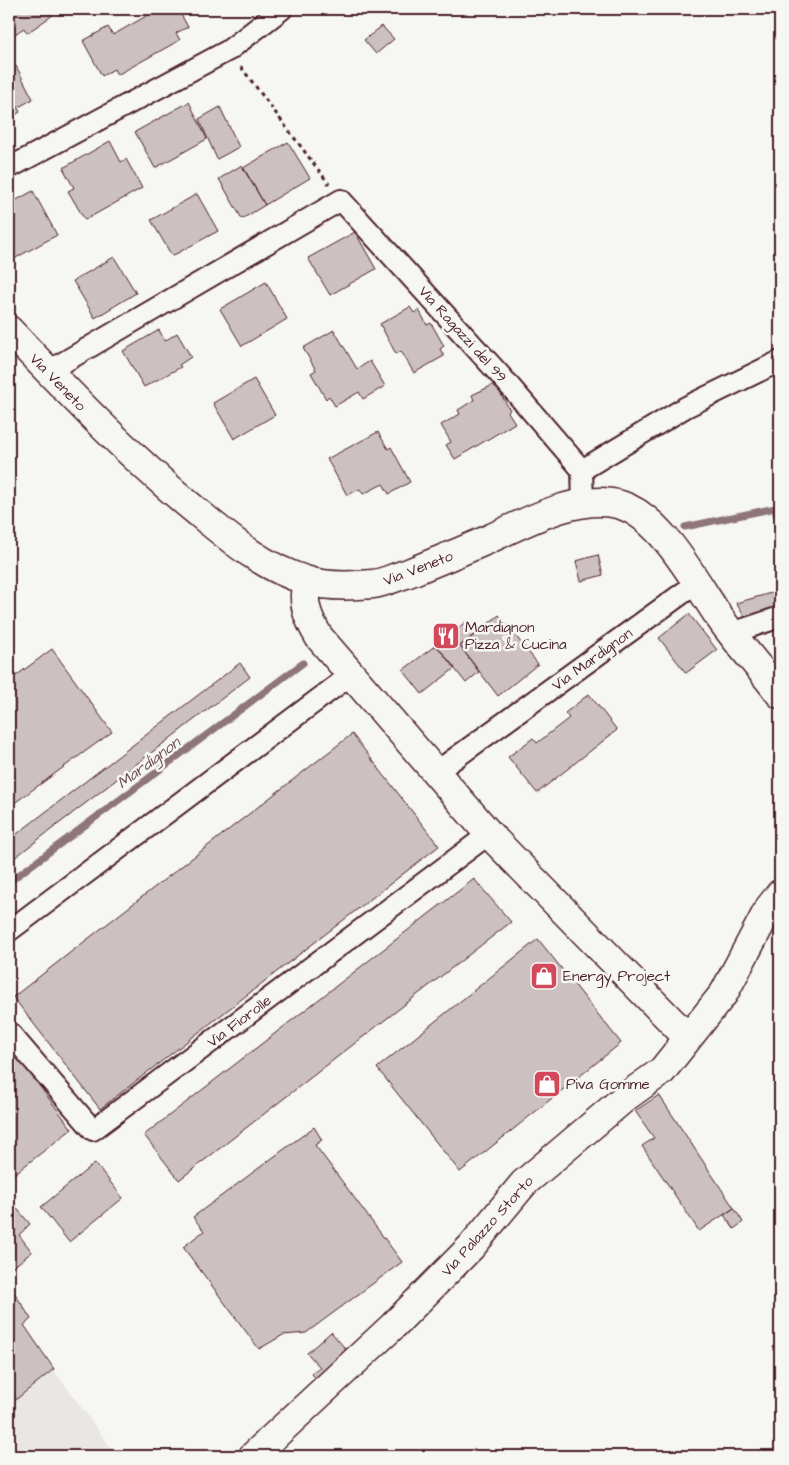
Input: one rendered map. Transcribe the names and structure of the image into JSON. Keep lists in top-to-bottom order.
{
  "streets": {
    "street": [
      "Via Ragazzi del 99",
      "Via Veneto",
      "Via Mardignon",
      "Via Fiorolle",
      "Via Palazzo Storto"
    ]
  },
  "crossings": [
    ["Via Veneto", "Via Mardignon"]
  ],
  "water": ["Mardignon"],
  "places": {
    "restaurant": ["Mardignon Pizza & Cucina"],
    "shop": ["Energy Project", "Piva Gomme"]
  }
}
